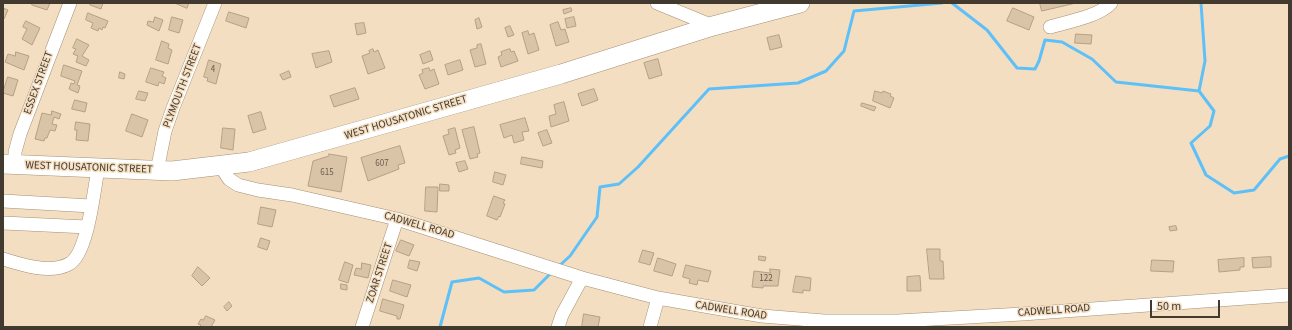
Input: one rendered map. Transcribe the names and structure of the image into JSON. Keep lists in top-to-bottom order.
{
  "streets": {
    "highway": ["WEST HOUSATONIC STREET"],
    "street": [
      "ESSEX STREET",
      "PLYMOUTH STREET",
      "CADWELL ROAD",
      "ZOAR STREET"
    ]
  },
  "crossings": [
    ["ESSEX STREET", "WEST HOUSATONIC STREET"],
    ["PLYMOUTH STREET", "WEST HOUSATONIC STREET"],
    ["WEST HOUSATONIC STREET", "CADWELL ROAD"],
    ["CADWELL ROAD", "ZOAR STREET"]
  ],
  "house_numbers": [
    "4",
    "607",
    "615",
    "122"
  ],
  "scale_bar": "50 m"
}
